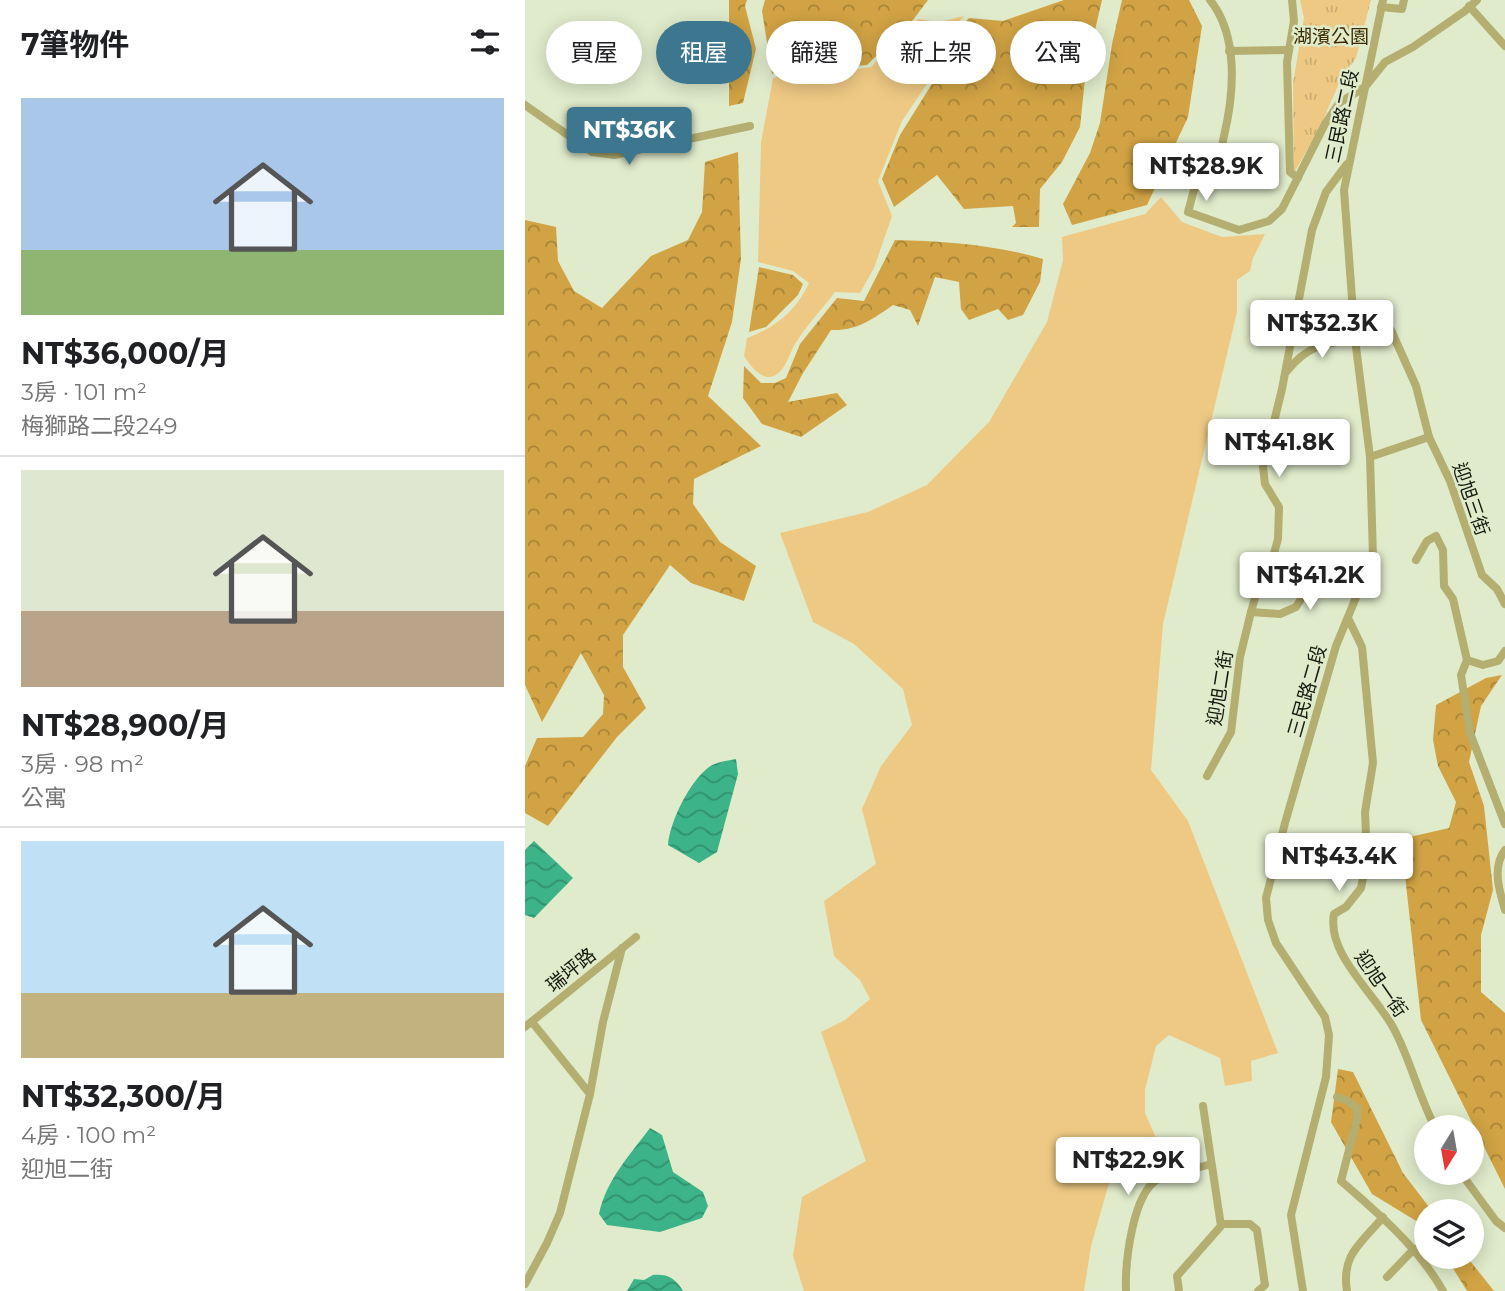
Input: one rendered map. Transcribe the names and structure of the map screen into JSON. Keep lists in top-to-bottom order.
{
  "streets": {
    "street": [
      "三民路二段",
      "迎旭三街",
      "迎旭二街",
      "瑞坪路",
      "迎旭一街"
    ]
  },
  "crossings": [
    ["三民路二段", "迎旭二街"],
    ["三民路二段", "迎旭一街"]
  ],
  "parks": ["湖濱公園"],
  "north": "bottom",
  "page": {
    "heading": "7筆物件",
    "chip": [
      "買屋",
      "租屋",
      "篩選",
      "新上架",
      "公寓"
    ],
    "list": [
      {
        "name": "NT$36,000/月",
        "note": "3房 · 101 m² · 梅獅路二段249"
      },
      {
        "name": "NT$28,900/月",
        "note": "3房 · 98 m² · 公寓"
      },
      {
        "name": "NT$32,300/月",
        "note": "4房 · 100 m² · 迎旭二街"
      }
    ],
    "price": [
      "NT$36K",
      "NT$28.9K",
      "NT$32.3K",
      "NT$41.8K",
      "NT$41.2K",
      "NT$43.4K",
      "NT$22.9K"
    ]
  }
}
